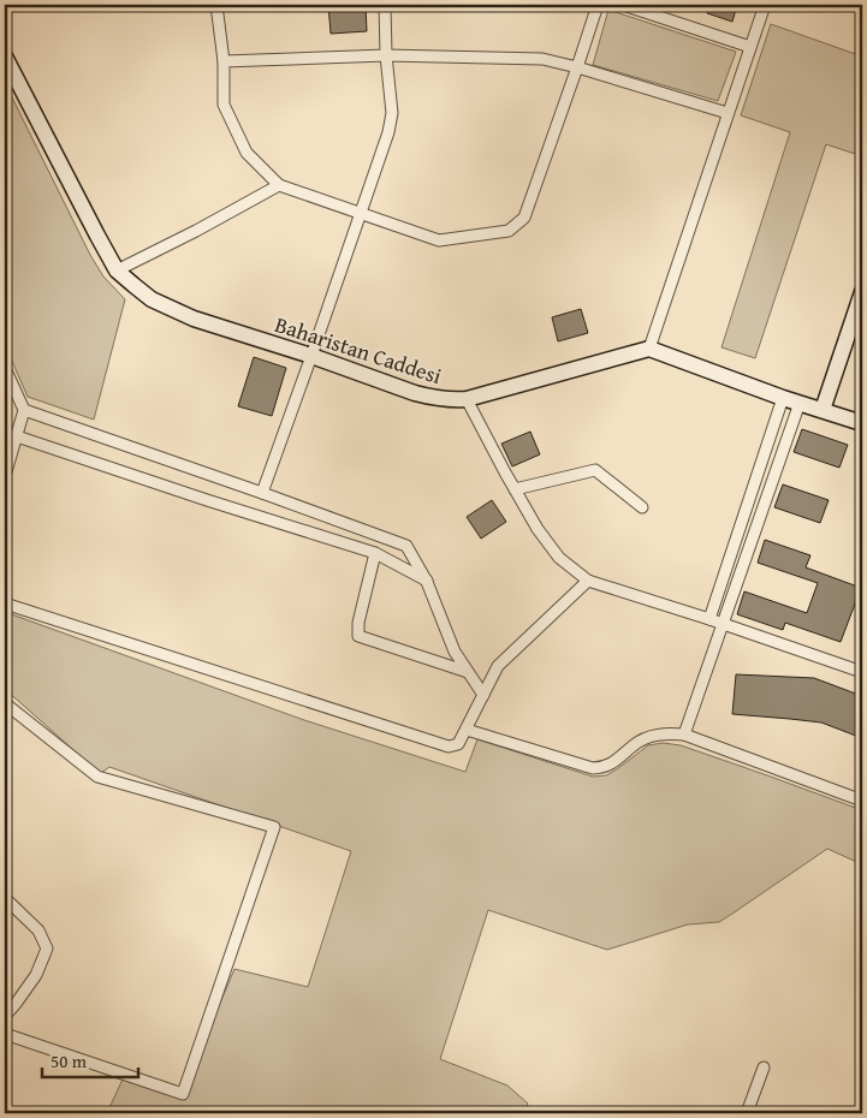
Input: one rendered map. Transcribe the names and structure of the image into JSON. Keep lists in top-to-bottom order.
{
  "streets": {
    "street": ["Baharistan Caddesi"]
  },
  "scale_bar": "50 m"
}
